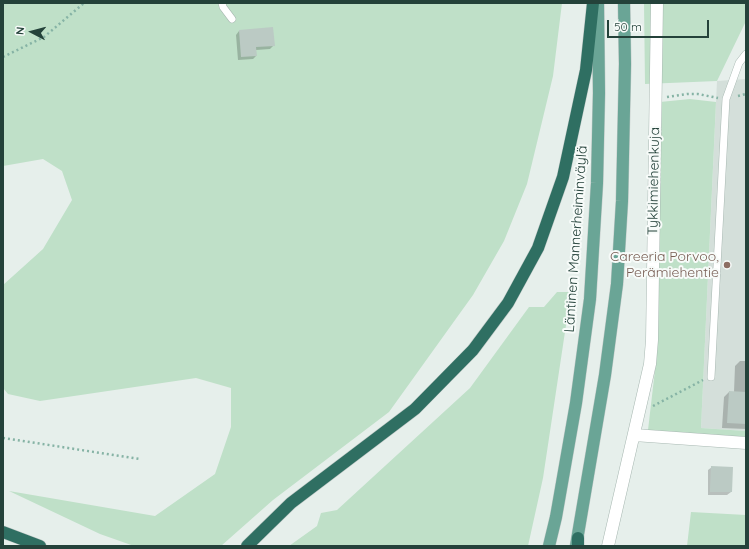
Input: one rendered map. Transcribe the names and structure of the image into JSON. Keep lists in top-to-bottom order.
{
  "streets": {
    "main road": ["Läntinen Mannerheiminväylä"],
    "street": ["Tykkimiehenkuja"]
  },
  "places": ["Careeria Porvoo, Perämiehentie"],
  "scale_bar": "50 m",
  "north": "left"
}
